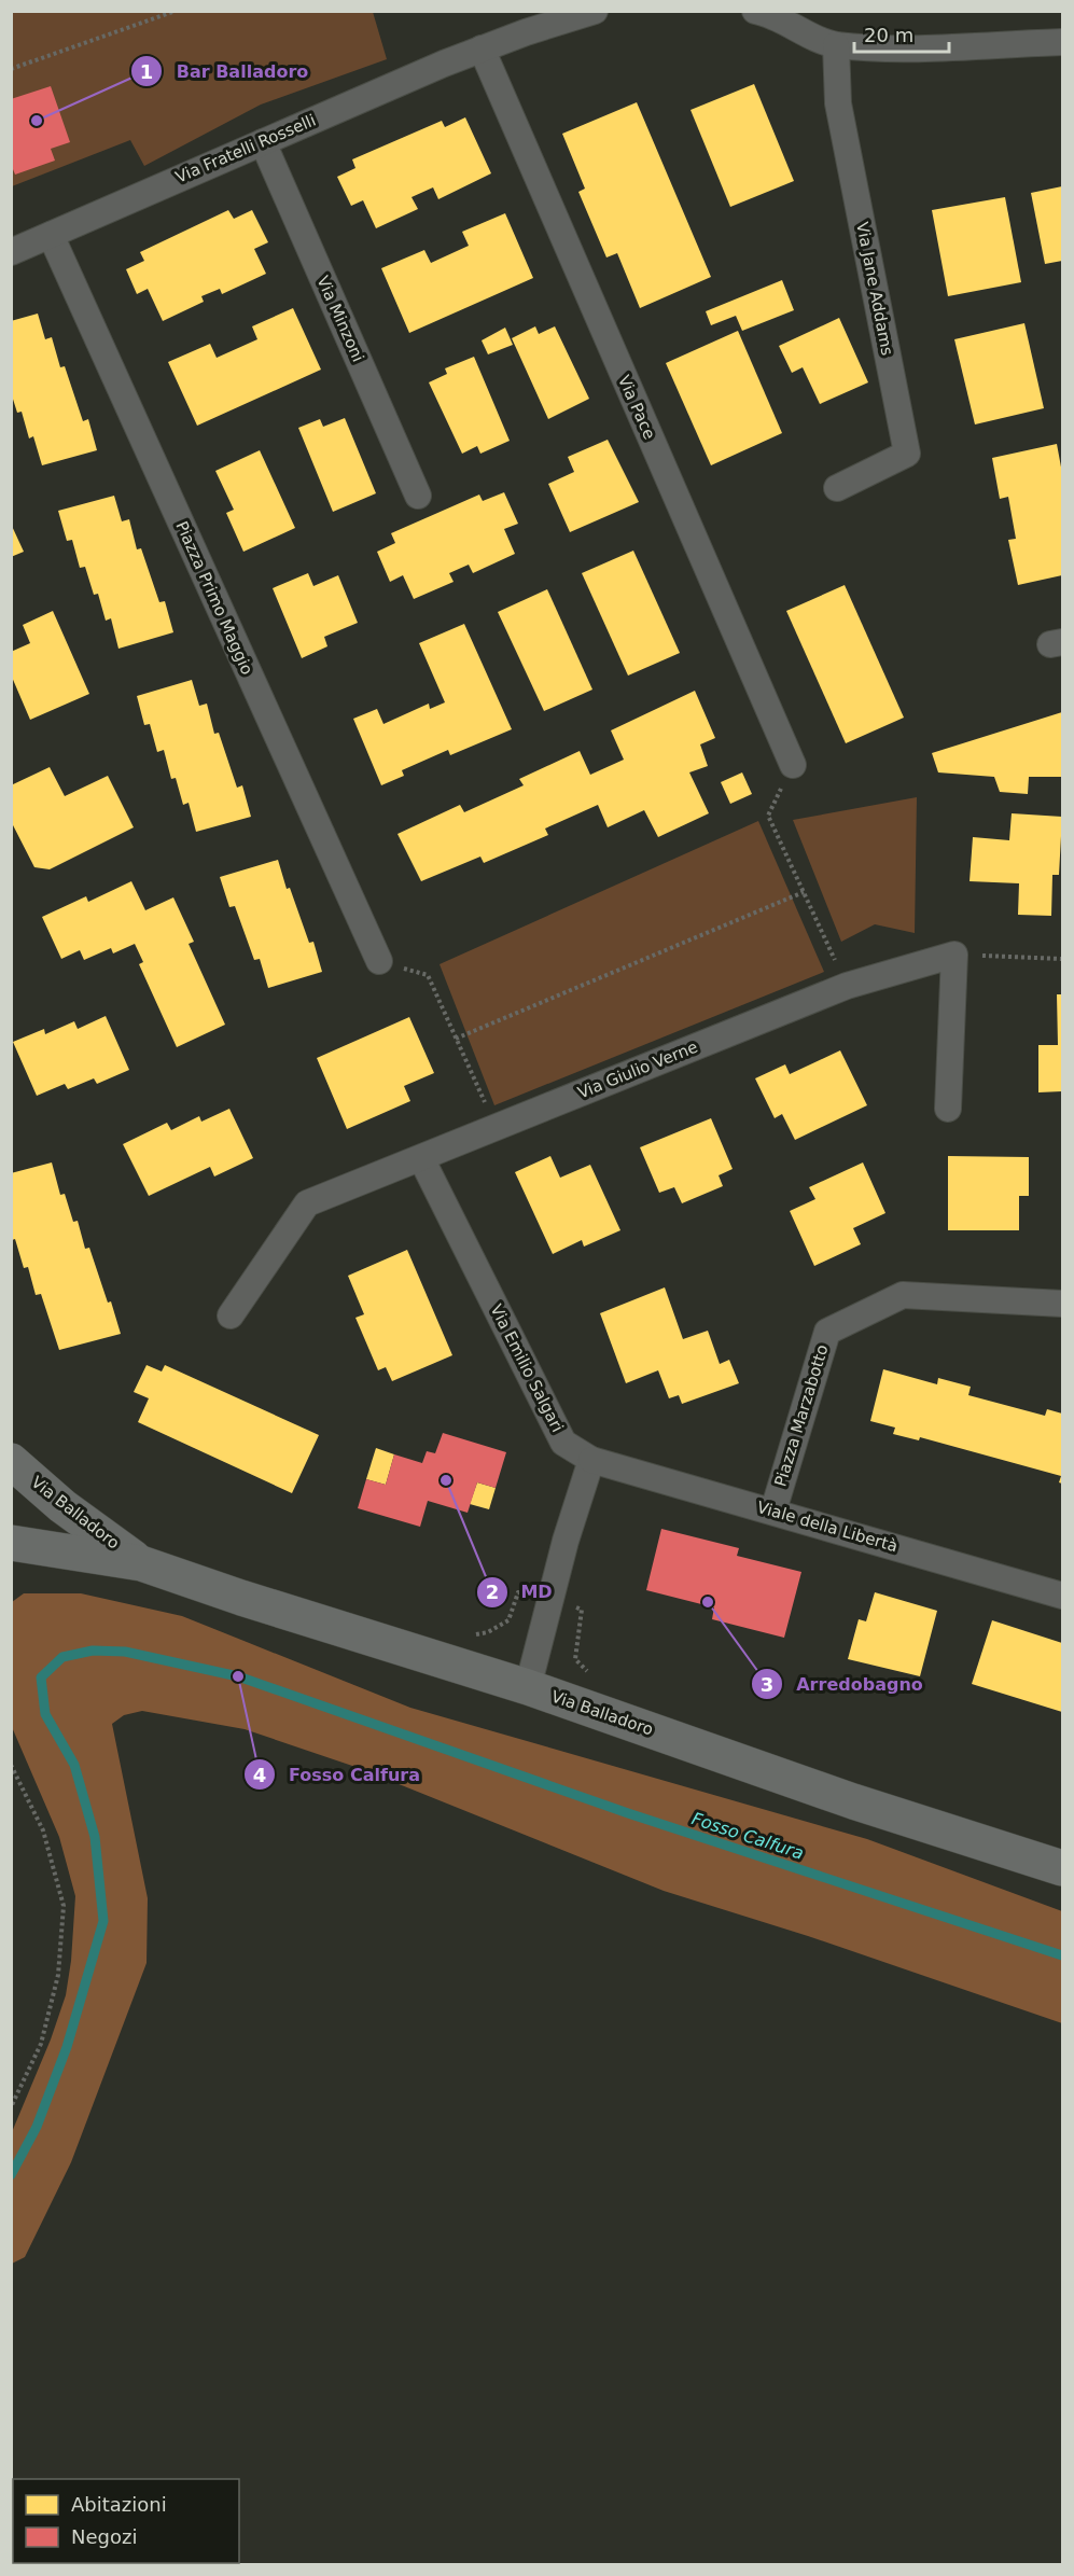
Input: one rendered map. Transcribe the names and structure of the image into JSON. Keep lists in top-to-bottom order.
{
  "streets": {
    "street": [
      "Via Fratelli Rosselli",
      "Via Jane Addams",
      "Via Minzoni",
      "Via Pace",
      "Piazza Primo Maggio",
      "Via Giulio Verne",
      "Via Emilio Salgari",
      "Piazza Marzabotto",
      "Via Balladoro",
      "Viale della Libertà"
    ]
  },
  "crossings": [
    ["Via Fratelli Rosselli", "Via Minzoni"],
    ["Via Fratelli Rosselli", "Via Pace"],
    ["Via Fratelli Rosselli", "Piazza Primo Maggio"],
    ["Via Giulio Verne", "Via Emilio Salgari"],
    ["Via Emilio Salgari", "Viale della Libertà"],
    ["Piazza Marzabotto", "Viale della Libertà"]
  ],
  "water": ["Fosso Calfura"],
  "places": [
    "Bar Balladoro",
    "MD",
    "Arredobagno",
    "Fosso Calfura"
  ],
  "legend": ["Abitazioni", "Negozi"],
  "scale_bar": "20 m"
}
